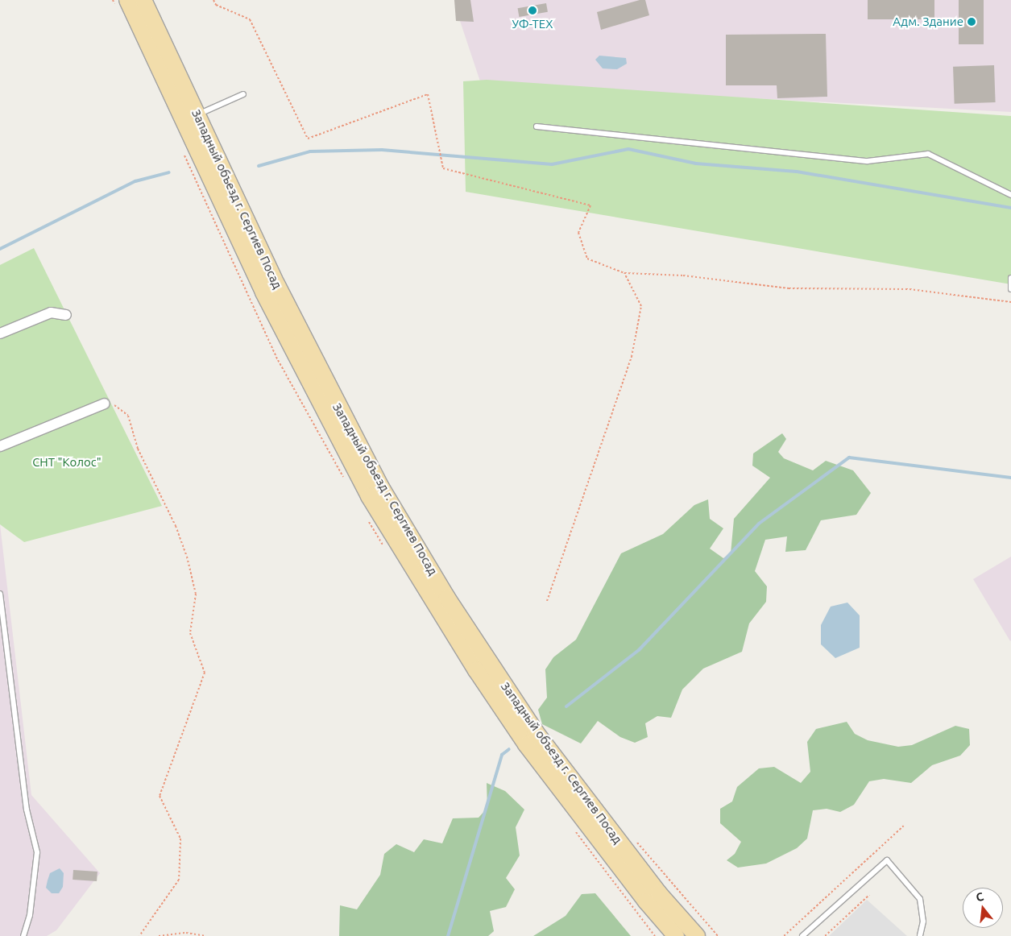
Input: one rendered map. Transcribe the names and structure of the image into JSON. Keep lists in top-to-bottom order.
{
  "streets": {
    "main road": ["Западный объезд г. Сергиев Посад"]
  },
  "parks": ["СНТ \"Колос\""],
  "places": ["УФ-ТЕХ", "Адм. Здание"],
  "north": "top"
}
